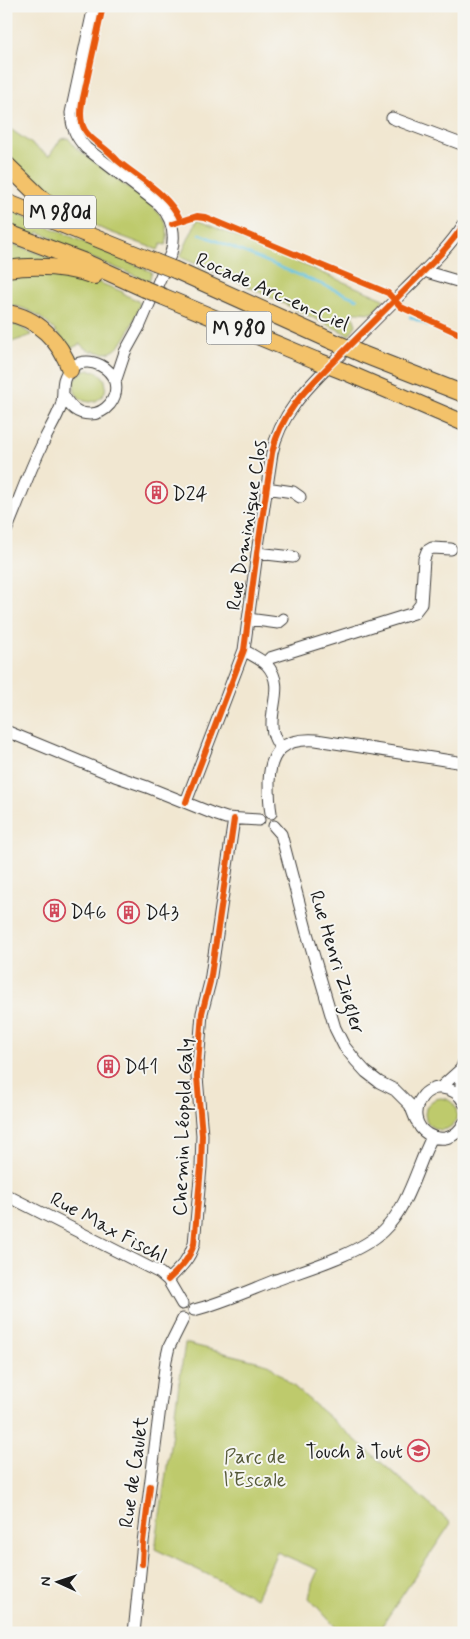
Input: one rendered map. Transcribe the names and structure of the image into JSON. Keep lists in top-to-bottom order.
{
  "streets": {
    "highway": ["M 980d", "Rocade Arc-en-Ciel", "M 980"],
    "street": [
      "Rue Dominique Clos",
      "Rue Henri Ziegler",
      "Chemin Léopold Galy",
      "Rue Max Fischl",
      "Rue de Caulet"
    ]
  },
  "crossings": [
    ["M 980d", "Rocade Arc-en-Ciel"],
    ["M 980d", "M 980"],
    ["Rocade Arc-en-Ciel", "M 980"],
    ["Chemin Léopold Galy", "Rue Max Fischl"],
    ["Rue Max Fischl", "Rue de Caulet"]
  ],
  "parks": ["Parc de l’Escale"],
  "places": {
    "building": [
      "D24",
      "D46",
      "D43",
      "D41"
    ],
    "school or university": ["Touch à Tout"]
  },
  "north": "left"
}
